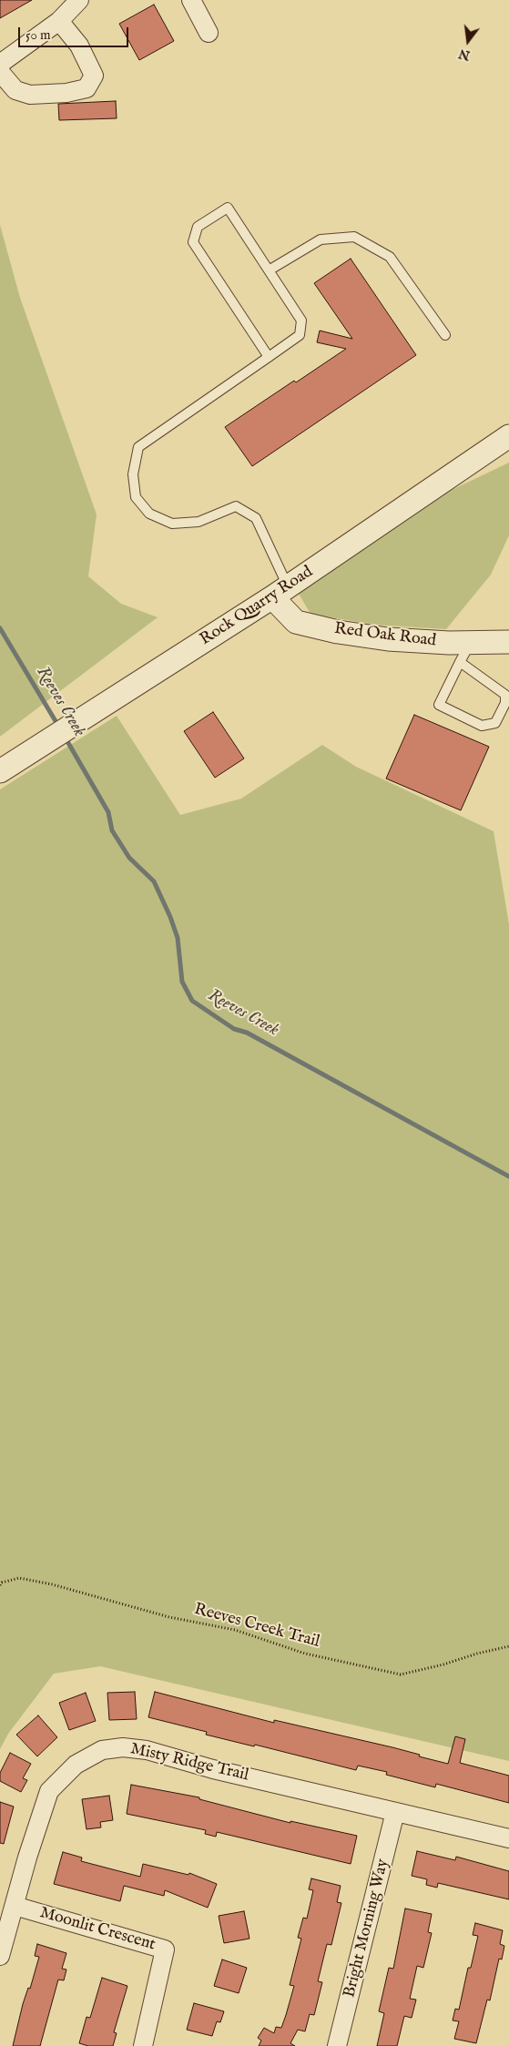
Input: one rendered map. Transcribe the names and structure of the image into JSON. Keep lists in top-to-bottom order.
{
  "streets": {
    "street": [
      "Rock Quarry Road",
      "Red Oak Road",
      "Misty Ridge Trail",
      "Bright Morning Way",
      "Moonlit Crescent"
    ],
    "path": ["Reeves Creek Trail"]
  },
  "crossings": [
    ["Rock Quarry Road", "Red Oak Road"],
    ["Misty Ridge Trail", "Bright Morning Way"],
    ["Misty Ridge Trail", "Moonlit Crescent"]
  ],
  "water": ["Reeves Creek"],
  "scale_bar": "50 m",
  "north": "bottom"
}
